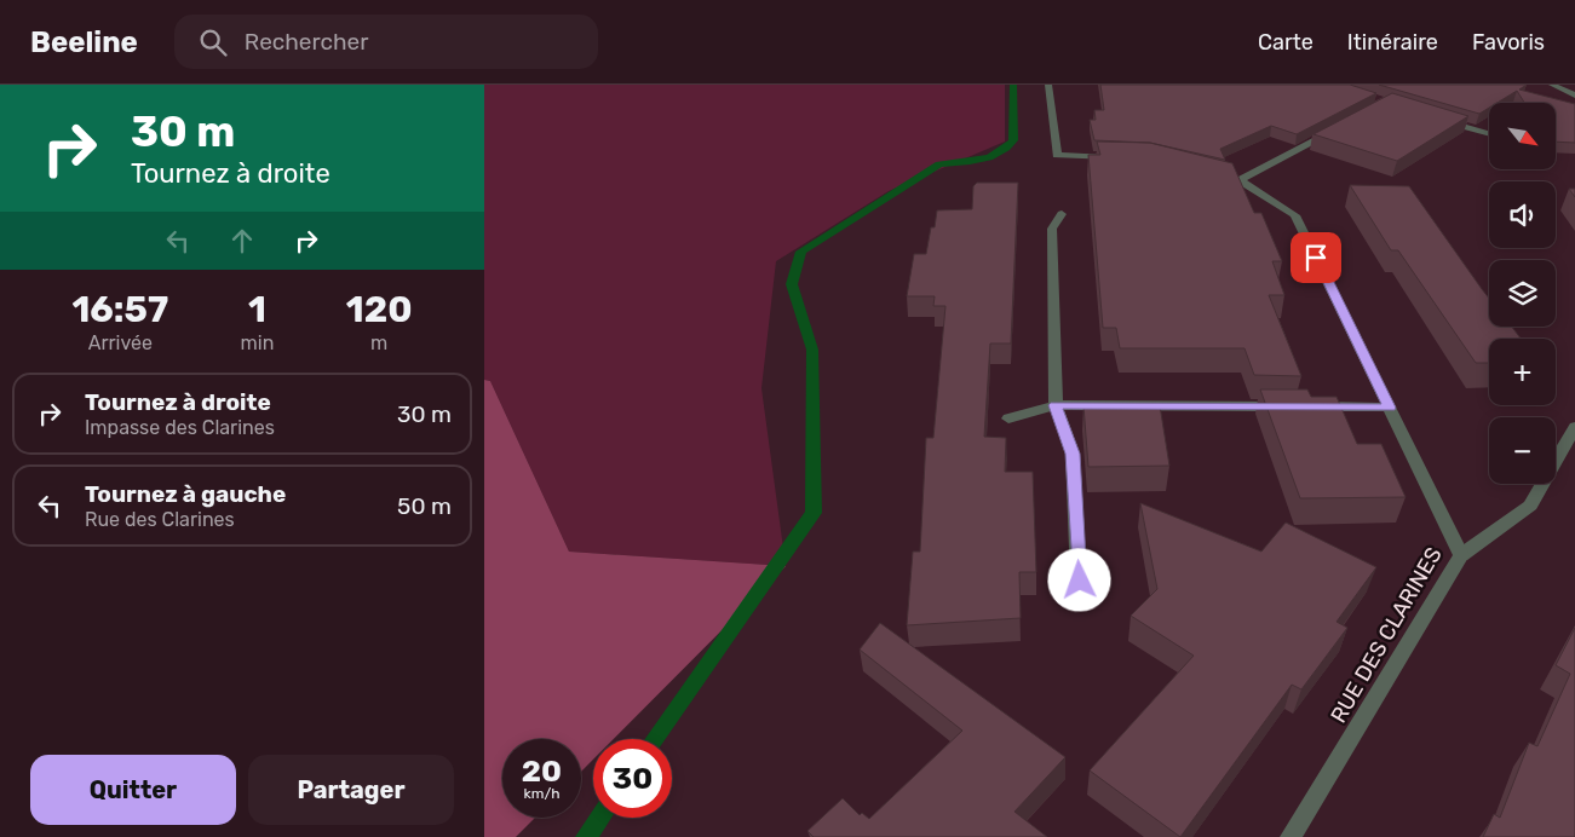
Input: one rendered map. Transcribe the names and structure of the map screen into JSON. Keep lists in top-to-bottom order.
{
  "streets": {
    "street": ["RUE DES CLARINES"]
  },
  "north": "bottom right",
  "page": {
    "header": "Beeline",
    "search": "Rechercher",
    "nav": ["Carte", "Itinéraire", "Favoris"],
    "turn": ["30 m", "Tournez à droite"],
    "map_buttons": ["+", "−"],
    "eta": [
      "16:57",
      "Arrivée",
      "1",
      "min",
      "120",
      "m"
    ],
    "list": [
      {
        "name": "Tournez à droite",
        "note": "Impasse des Clarines",
        "value": "30 m"
      },
      {
        "name": "Tournez à gauche",
        "note": "Rue des Clarines",
        "value": "50 m"
      }
    ],
    "speed": "20 km/h",
    "limit": "30",
    "buttons": ["Quitter", "Partager"]
  }
}
